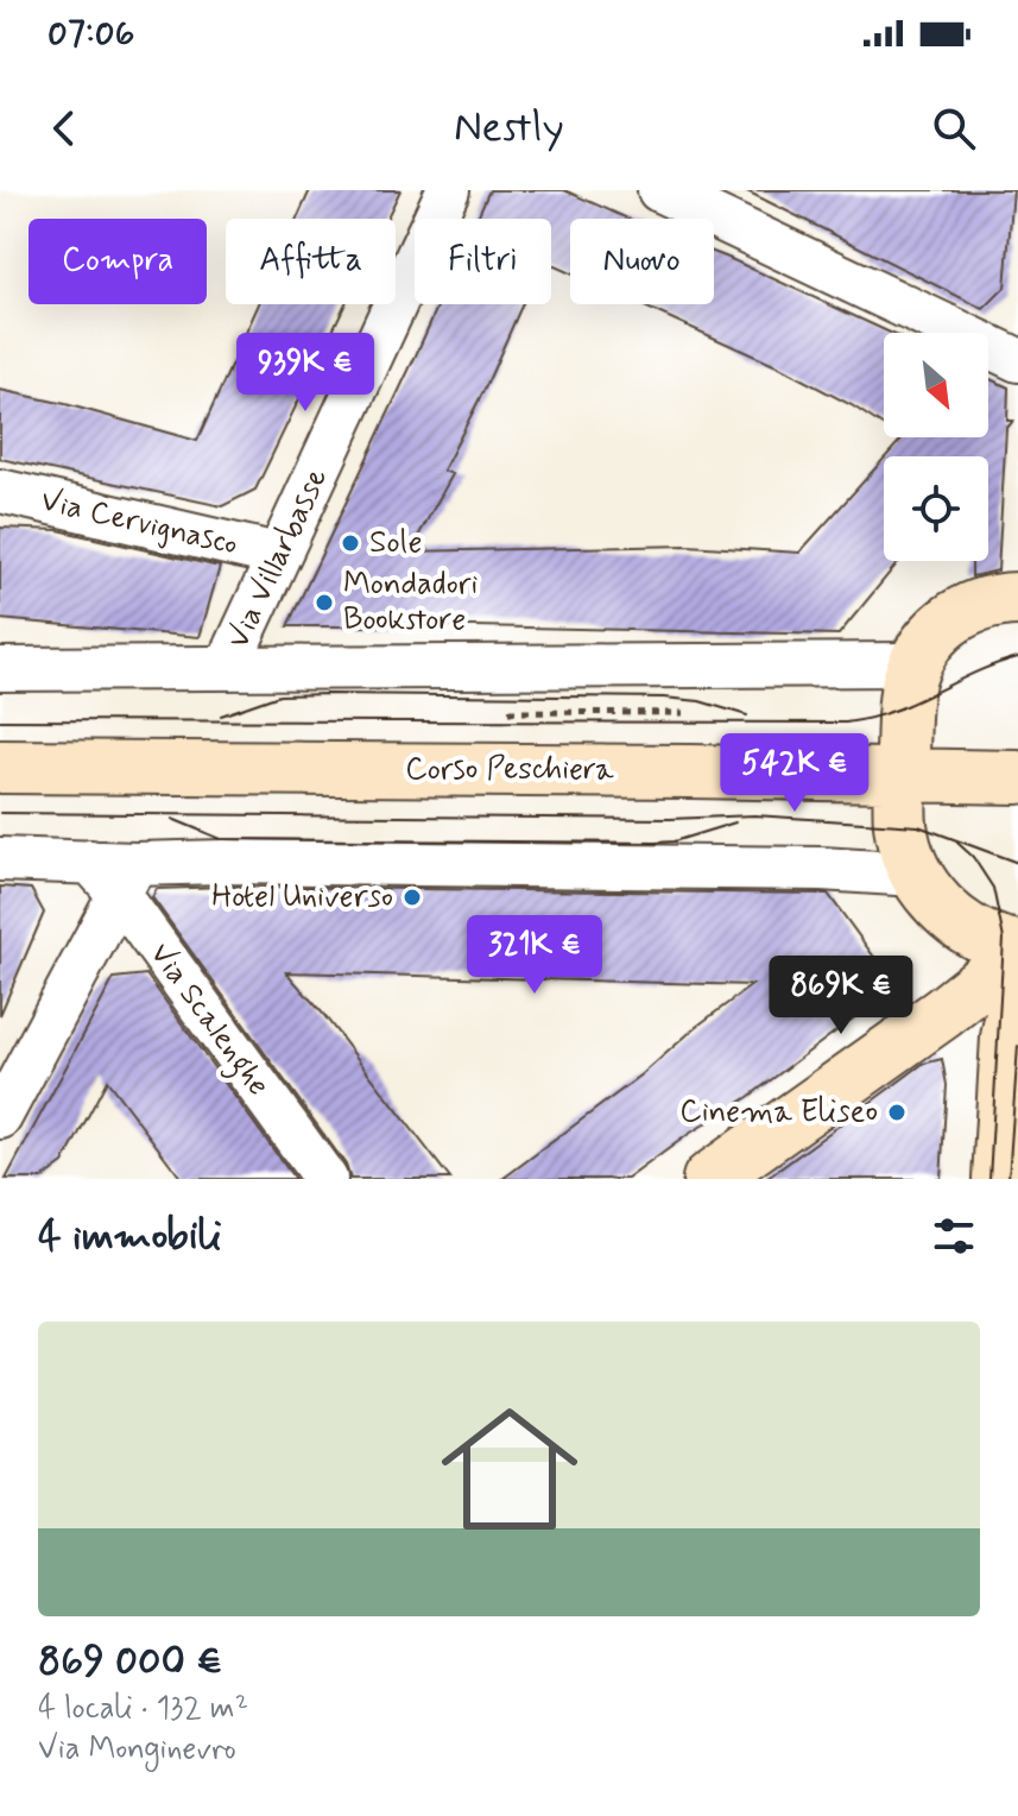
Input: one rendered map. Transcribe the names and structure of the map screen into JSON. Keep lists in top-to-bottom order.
{
  "streets": {
    "street": [
      "Via Cervignasco",
      "Via Villarbasse",
      "Corso Peschiera",
      "Via Scalenghe"
    ]
  },
  "crossings": [
    ["Via Cervignasco", "Via Villarbasse"]
  ],
  "places": [
    "Sole",
    "Mondadori Bookstore",
    "Hotel Universo",
    "Cinema Eliseo"
  ],
  "north": "bottom right",
  "page": {
    "status": "07:06",
    "header": "Nestly",
    "chip": [
      "Compra",
      "Affitta",
      "Filtri",
      "Nuovo"
    ],
    "price": [
      "939K €",
      "542K €",
      "321K €",
      "869K €"
    ],
    "heading": "4 immobili",
    "list": [
      {
        "name": "869 000 €",
        "note": "4 locali · 132 m² · Via Monginevro"
      }
    ]
  }
}
